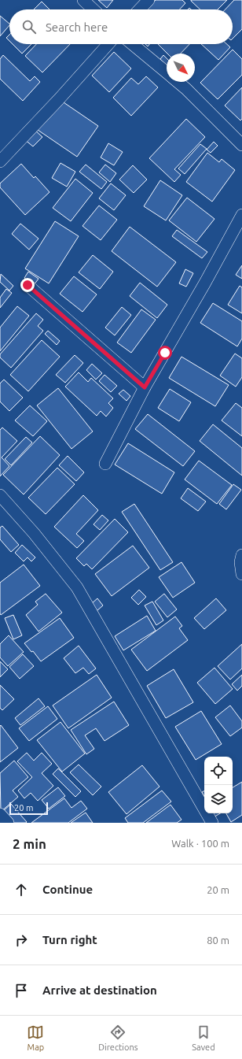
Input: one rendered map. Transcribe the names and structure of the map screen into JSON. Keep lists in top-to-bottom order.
{
  "scale_bar": "20 m",
  "north": "bottom right",
  "page": {
    "search": "Search here",
    "scale": "20 m",
    "heading": ["2 min", "Walk · 100 m"],
    "list": [
      ["Continue", "20 m"],
      ["Turn right", "80 m"],
      "Arrive at destination"
    ],
    "nav": ["Map", "Directions", "Saved"]
  }
}
